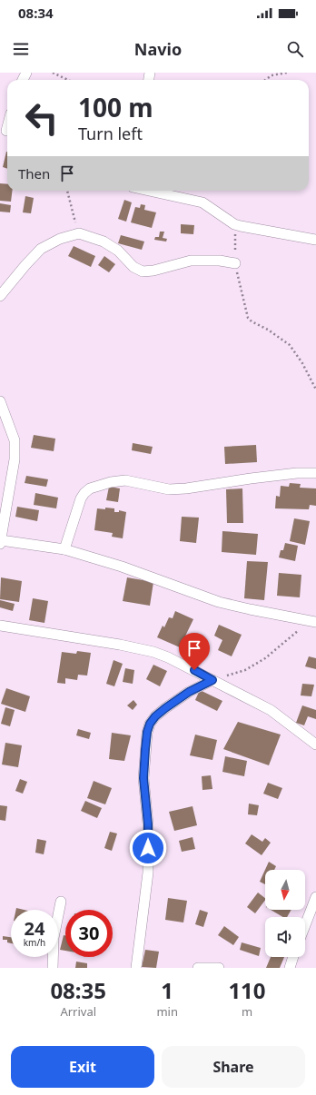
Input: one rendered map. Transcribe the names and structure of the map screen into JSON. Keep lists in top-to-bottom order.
{
  "north": "bottom",
  "page": {
    "status": "08:34",
    "header": "Navio",
    "turn": ["100 m", "Turn left"],
    "then": "Then",
    "speed": "24 km/h",
    "limit": "30",
    "eta": [
      "08:35",
      "Arrival",
      "1",
      "min",
      "110",
      "m"
    ],
    "buttons": ["Exit", "Share"]
  }
}
